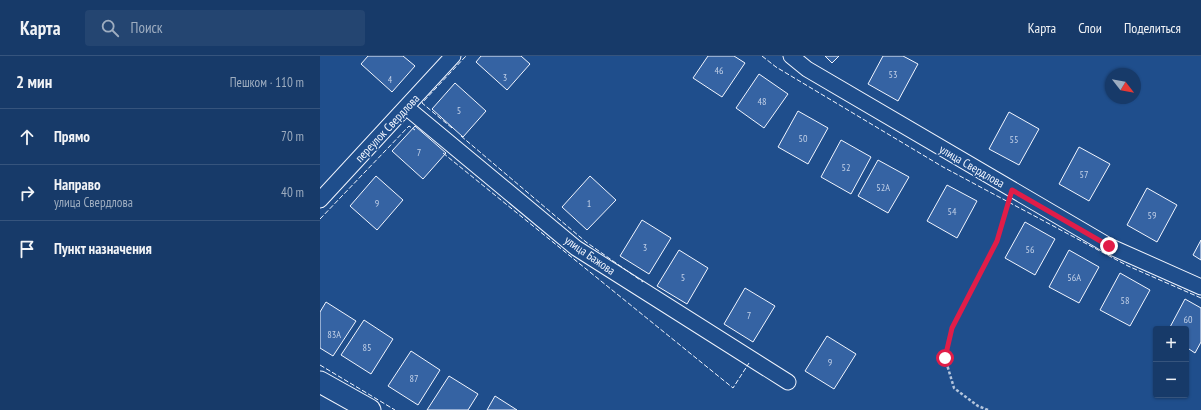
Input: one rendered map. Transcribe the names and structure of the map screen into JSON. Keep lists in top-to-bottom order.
{
  "streets": {
    "street": ["переулок Свердлова", "улица Свердлова", "улица Бажова"]
  },
  "crossings": [
    ["переулок Свердлова", "улица Бажова"]
  ],
  "house_numbers": [
    "46",
    "53",
    "3",
    "4",
    "48",
    "5",
    "50",
    "55",
    "7",
    "52",
    "57",
    "52А",
    "9",
    "1",
    "54",
    "59",
    "3",
    "56",
    "5",
    "56А",
    "58",
    "7",
    "60",
    "83А",
    "85",
    "9",
    "87"
  ],
  "north": "bottom right",
  "page": {
    "header": "Карта",
    "search": "Поиск",
    "nav": ["Карта", "Слои", "Поделиться"],
    "heading": ["2 мин", "Пешком · 110 m"],
    "list": [
      ["Прямо", "70 m"],
      ["Направо", "улица Свердлова", "40 m"],
      "Пункт назначения"
    ],
    "map_buttons": ["+", "−"]
  }
}
